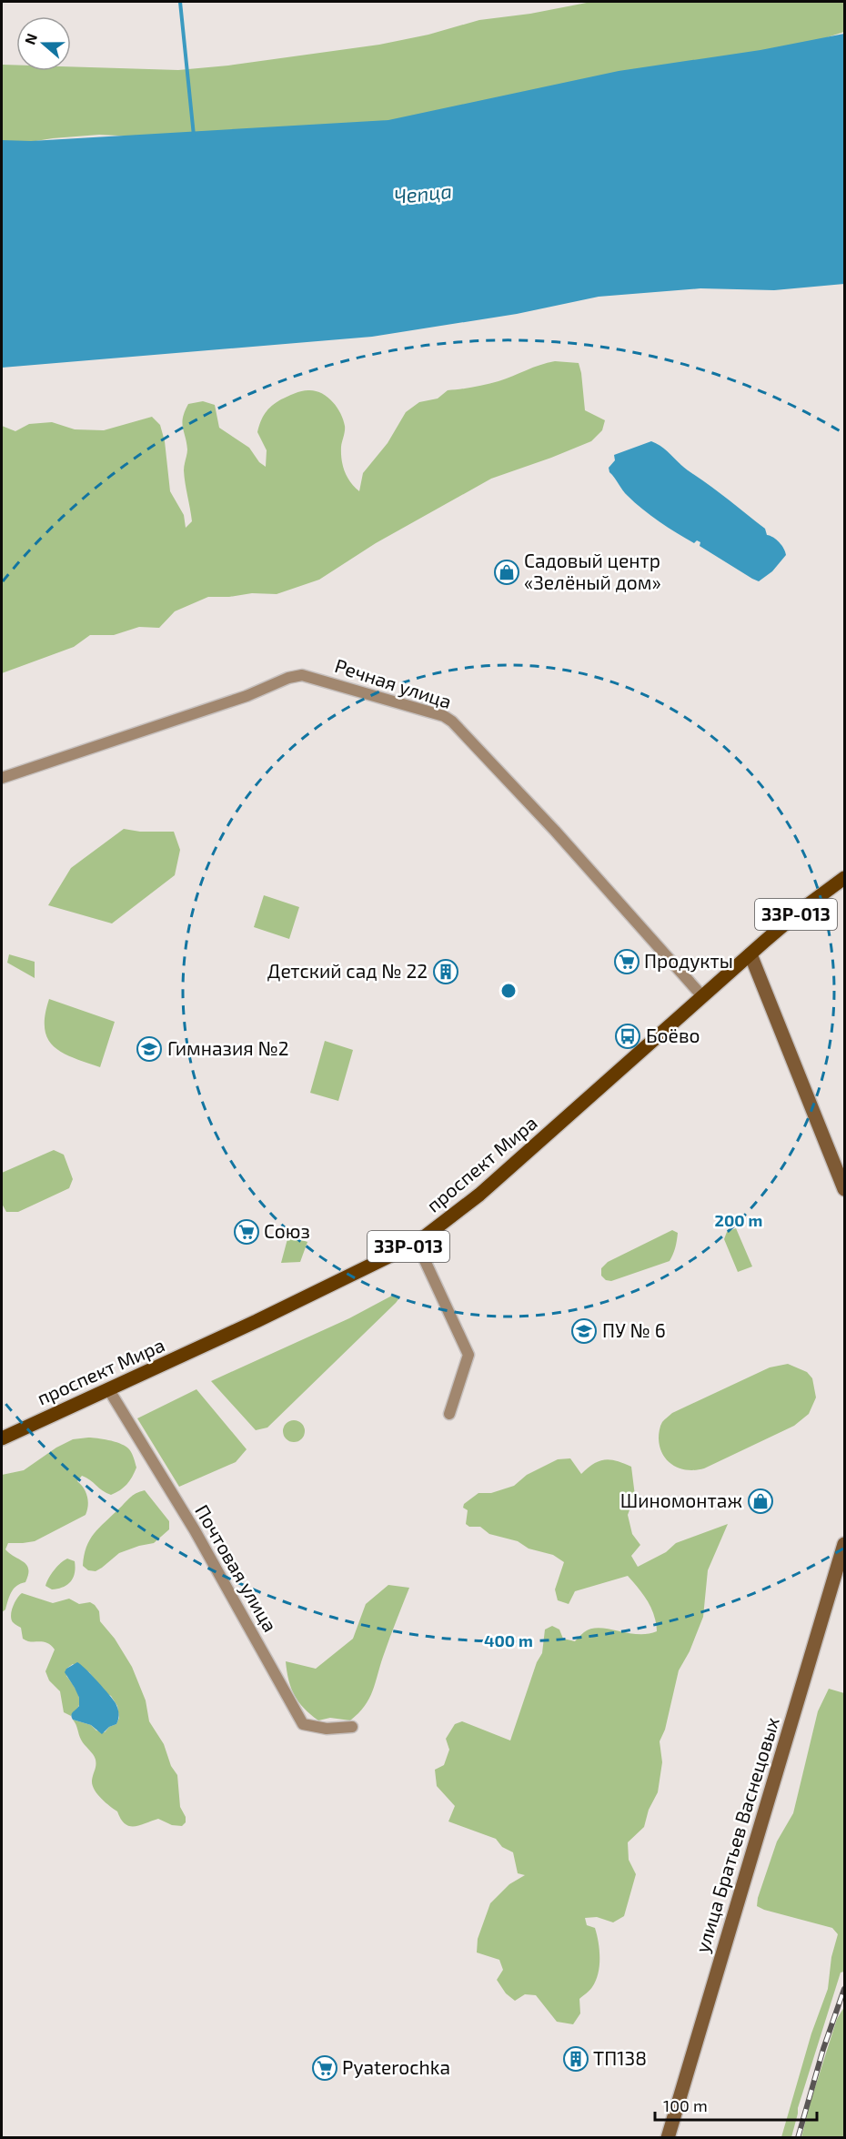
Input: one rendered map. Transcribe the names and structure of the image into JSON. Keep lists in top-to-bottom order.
{
  "streets": {
    "main road": ["33Р-013", "проспект Мира", "улица Братьев Васнецовых"],
    "street": ["Речная улица", "Почтовая улица"]
  },
  "crossings": [
    ["Речная улица", "проспект Мира"],
    ["проспект Мира", "Почтовая улица"]
  ],
  "water": ["Чепца"],
  "places": {
    "shop": ["Садовый центр «Зелёный дом»", "Шиномонтаж"],
    "supermarket": ["Продукты", "Союз", "Pyaterochka"],
    "building": ["Детский сад № 22", "ТП138"],
    "bus stop": ["Боёво"],
    "school or university": ["Гимназия №2", "ПУ № 6"]
  },
  "scale_bar": "100 m",
  "north": "left",
  "rings": ["200 m", "400 m"]
}
